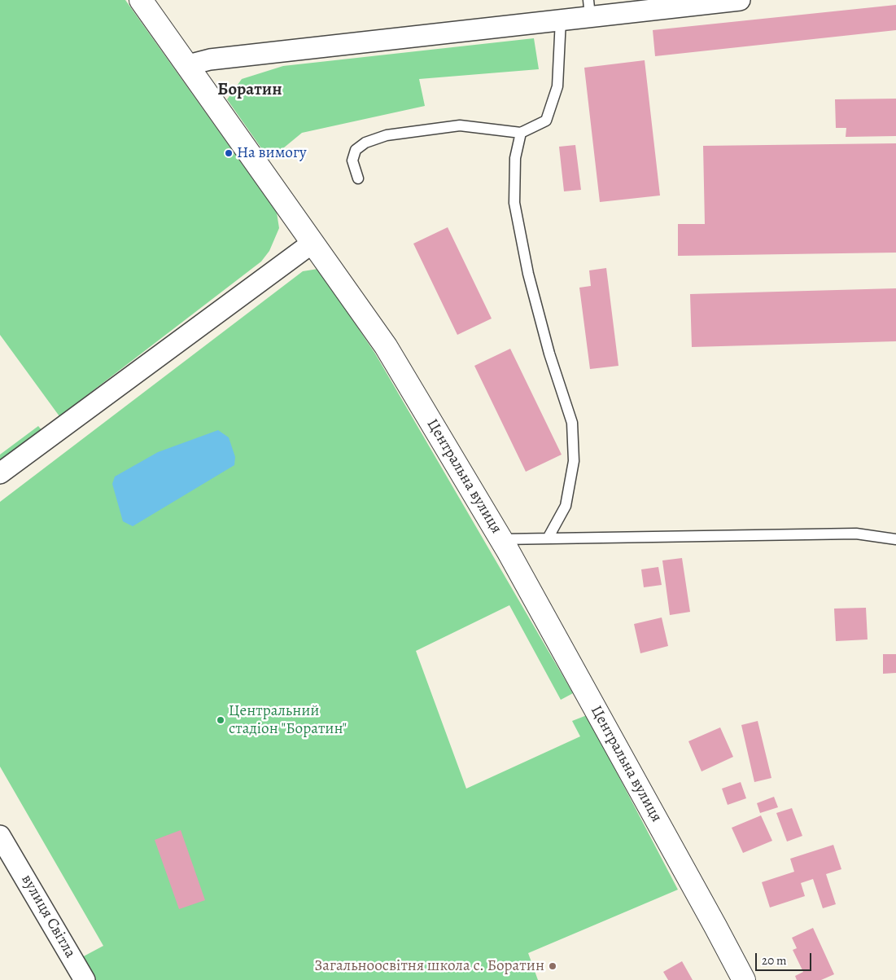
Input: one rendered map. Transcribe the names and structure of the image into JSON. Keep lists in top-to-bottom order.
{
  "streets": {
    "street": ["Центральна вулиця", "вулиця Світла"]
  },
  "districts": ["Боратин"],
  "places": ["На вимогу", "Центральний стадіон \"Боратин\"", "Загальноосвітня школа с. Боратин"],
  "scale_bar": "20 m"
}
